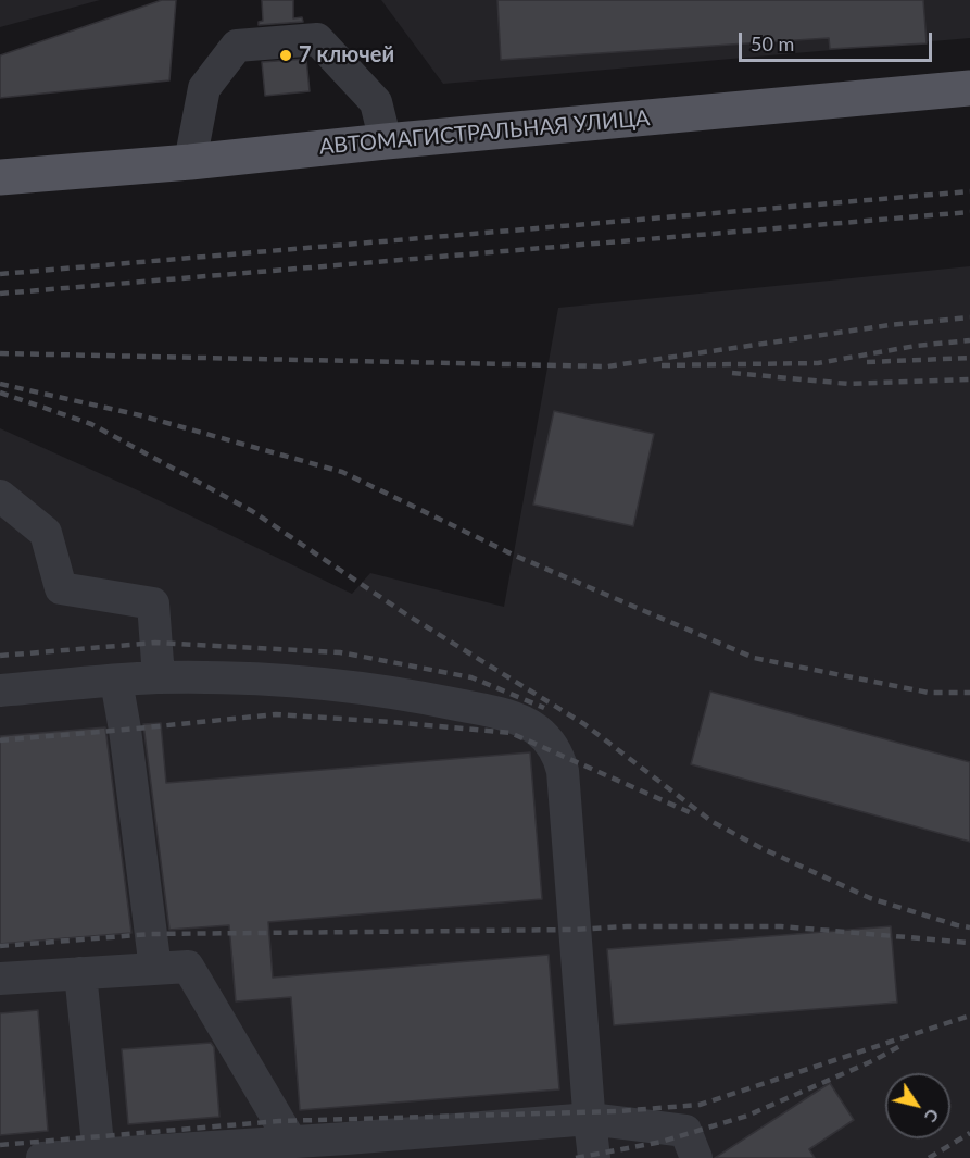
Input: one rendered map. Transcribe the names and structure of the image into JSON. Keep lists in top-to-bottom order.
{
  "streets": {
    "main road": ["АВТОМАГИСТРАЛЬНАЯ УЛИЦА"]
  },
  "places": ["7 ключей"],
  "scale_bar": "50 m",
  "north": "bottom right"
}
